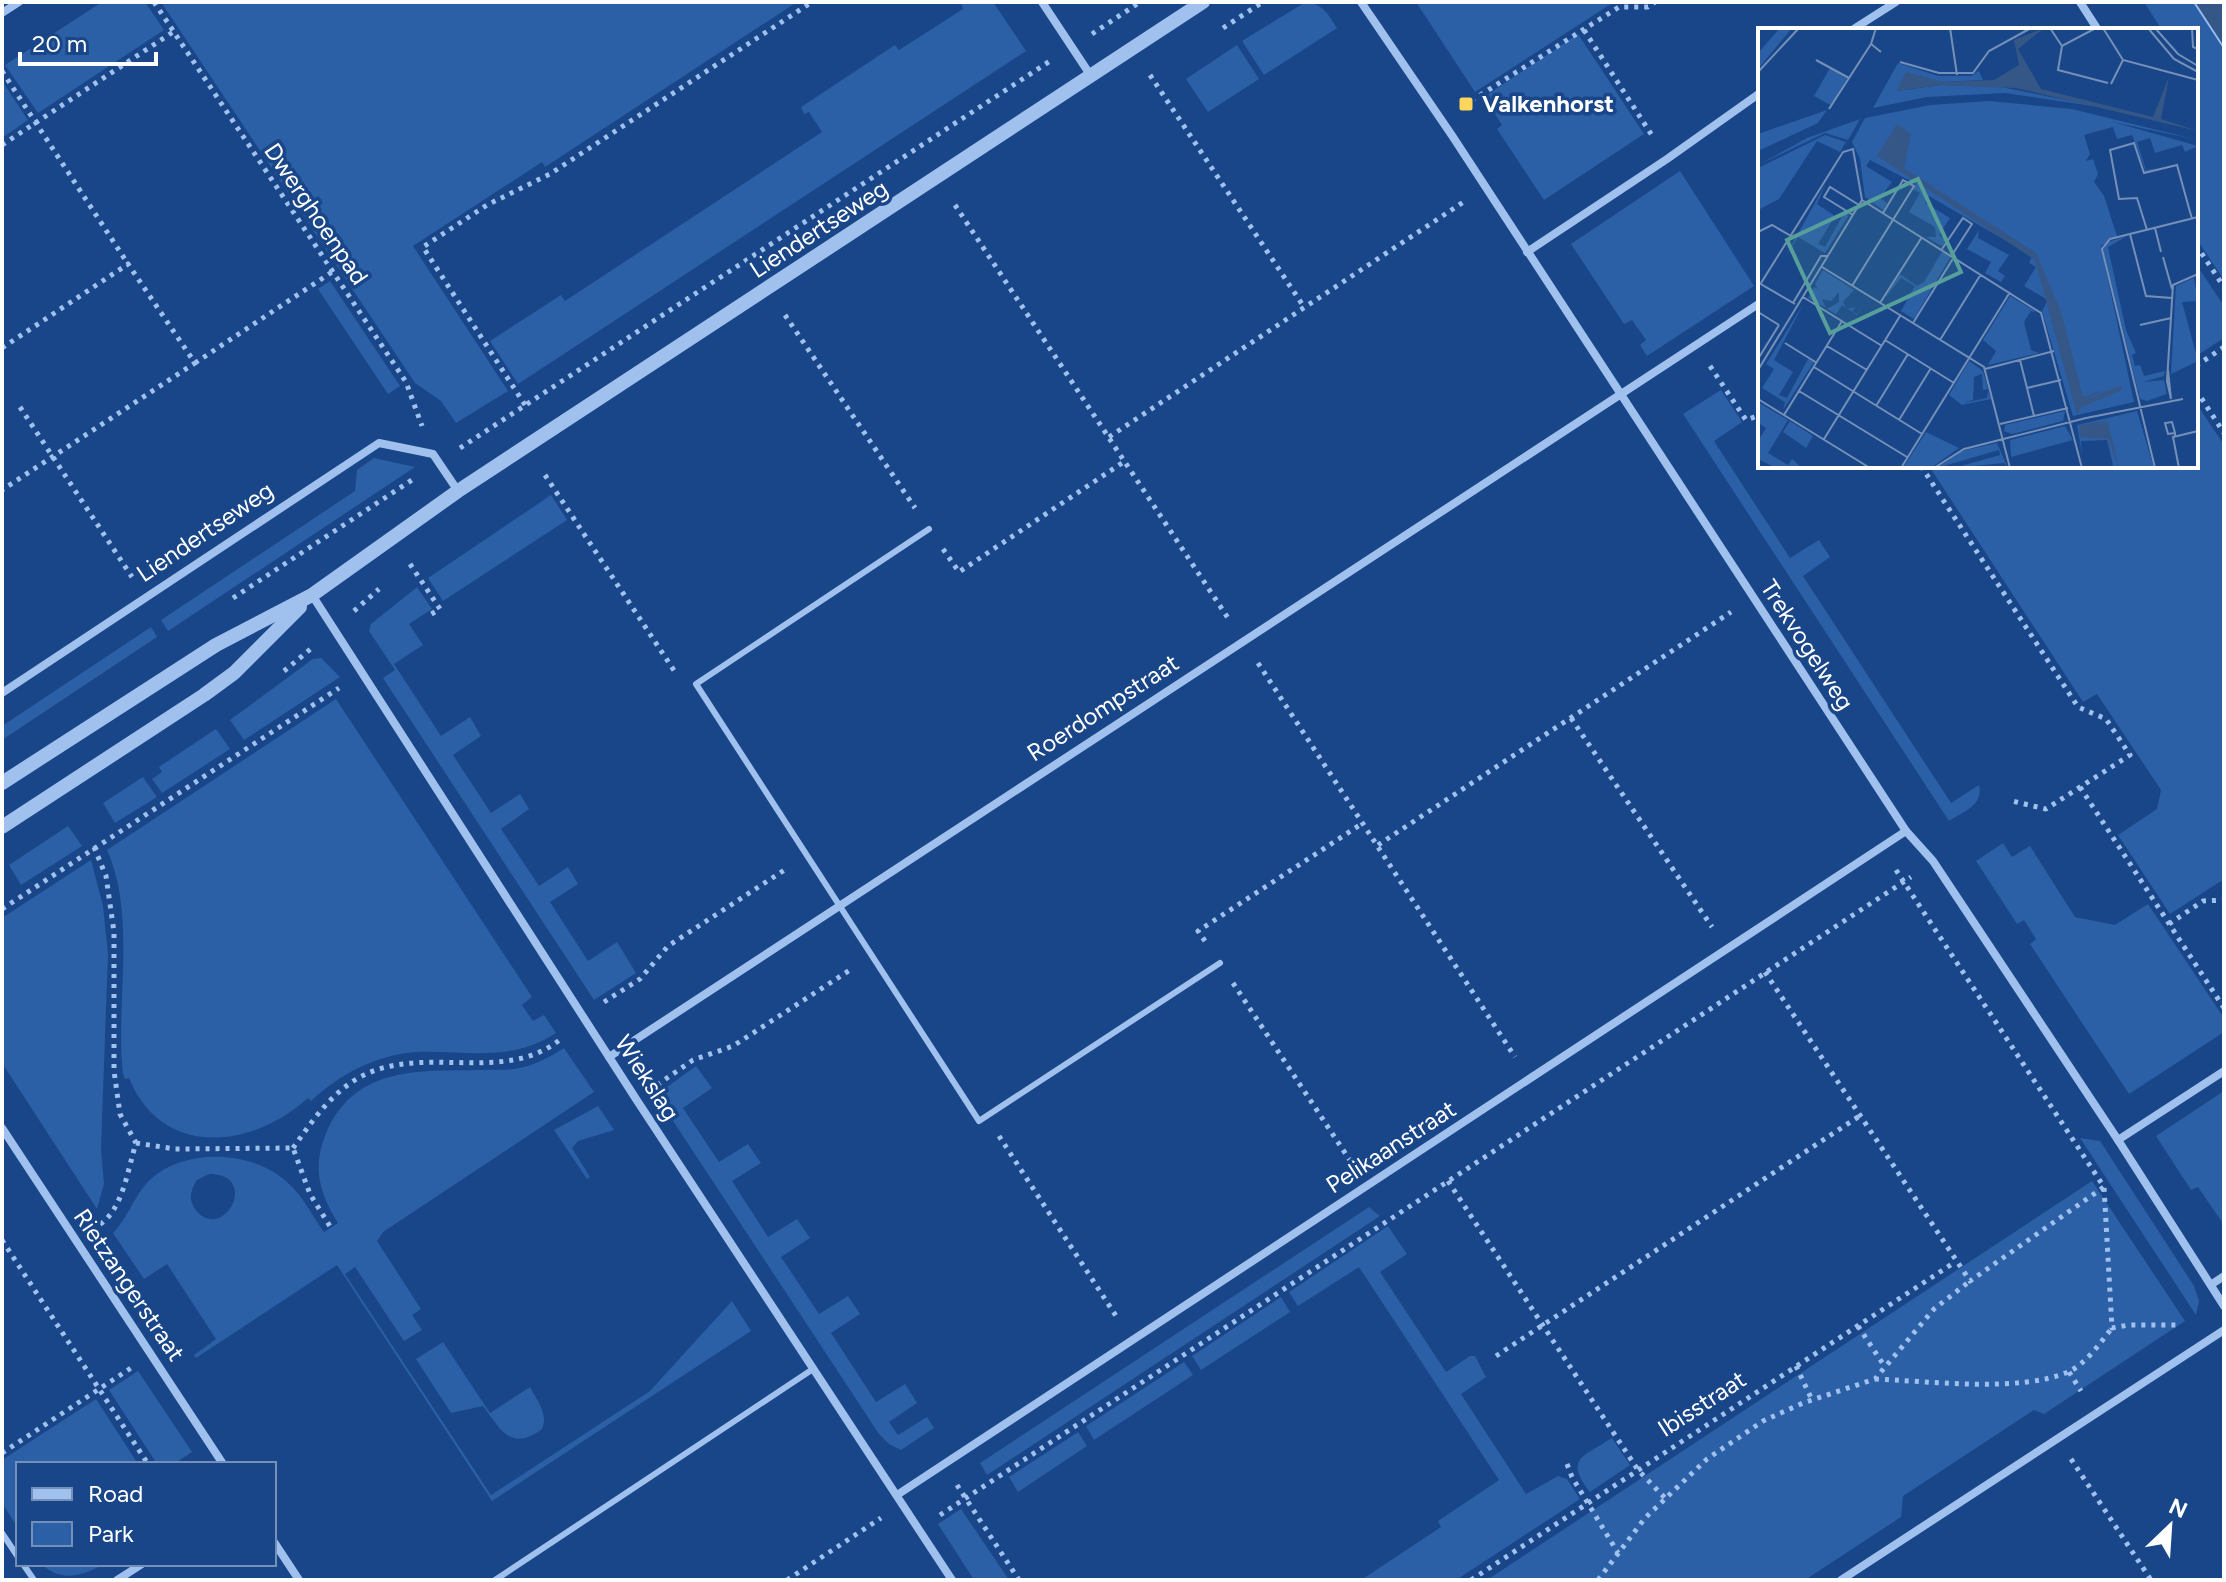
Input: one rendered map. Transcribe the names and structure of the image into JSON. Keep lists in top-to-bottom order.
{
  "streets": {
    "street": [
      "Liendertseweg",
      "Trekvogelweg",
      "Roerdompstraat",
      "Wiekslag",
      "Pelikaanstraat",
      "Rietzangerstraat"
    ],
    "path": ["Dwerghoenpad", "Ibisstraat"]
  },
  "crossings": [
    ["Dwerghoenpad", "Liendertseweg"],
    ["Liendertseweg", "Wiekslag"],
    ["Trekvogelweg", "Roerdompstraat"],
    ["Trekvogelweg", "Pelikaanstraat"],
    ["Roerdompstraat", "Wiekslag"],
    ["Wiekslag", "Pelikaanstraat"]
  ],
  "places": {
    "transit": ["Valkenhorst"]
  },
  "legend": ["Road", "Park"],
  "scale_bar": "20 m",
  "north": "top right"
}
